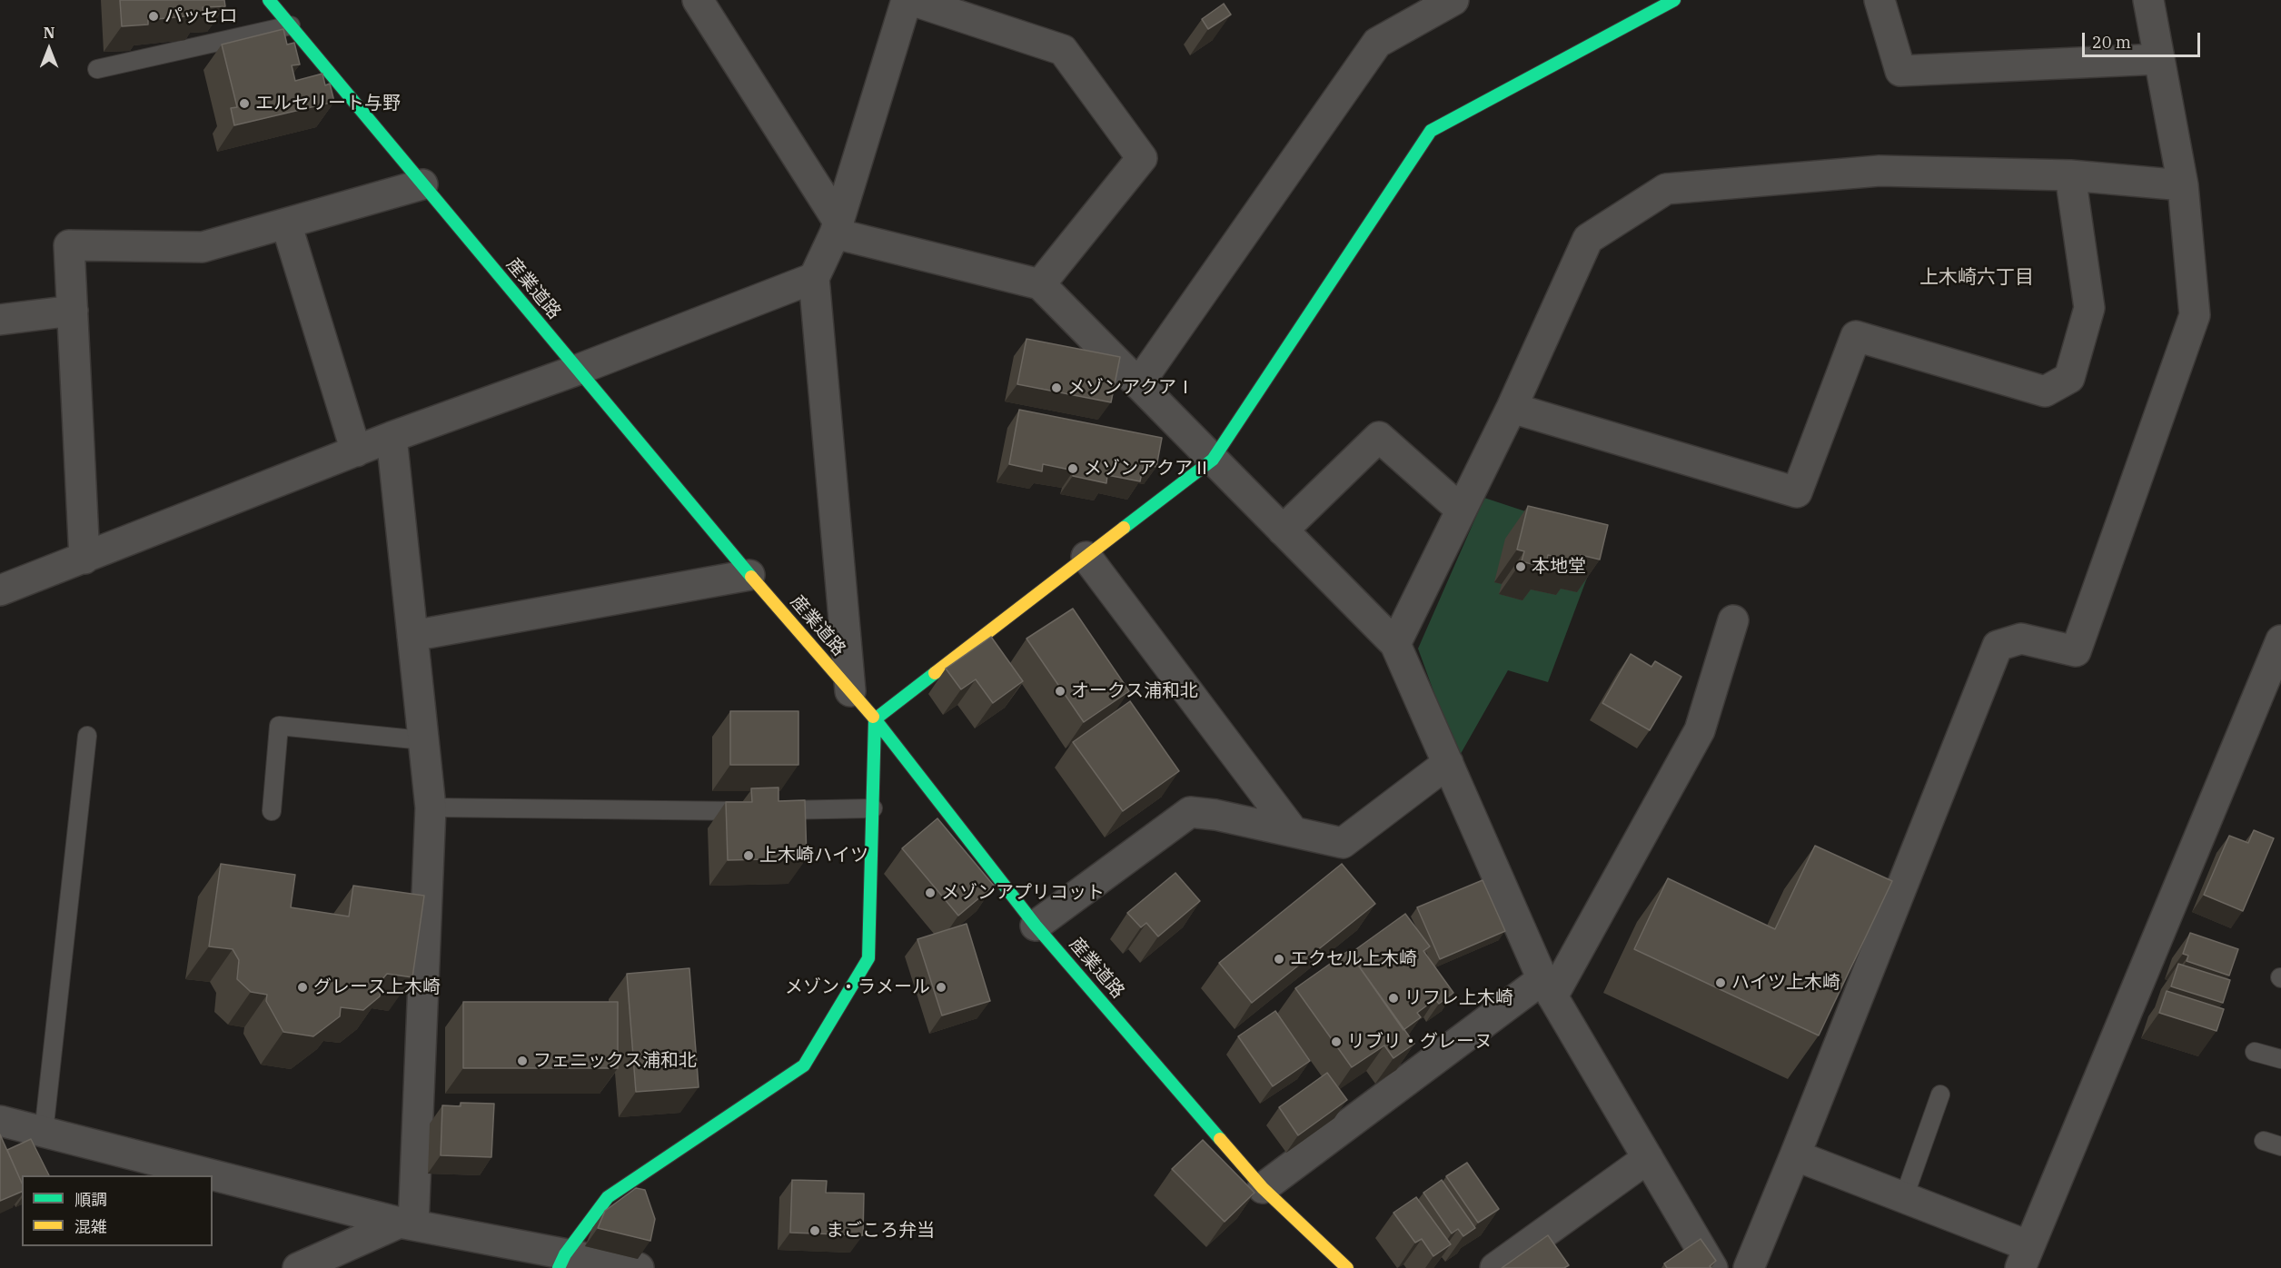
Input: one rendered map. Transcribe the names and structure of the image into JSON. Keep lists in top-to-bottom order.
{
  "streets": {
    "street": ["産業道路"]
  },
  "districts": ["上木崎六丁目"],
  "places": [
    "パッセロ",
    "エルセリート与野",
    "メゾンアクアⅠ",
    "メゾンアクアⅡ",
    "本地堂",
    "オークス浦和北",
    "上木崎ハイツ",
    "メゾンアプリコット",
    "エクセル上木崎",
    "ハイツ上木崎",
    "グレース上木崎",
    "メゾン・ラメール",
    "リフレ上木崎",
    "リブリ・グレーヌ",
    "フェニックス浦和北",
    "まごころ弁当"
  ],
  "legend": ["順調", "混雑"],
  "scale_bar": "20 m",
  "north": "top"
}
